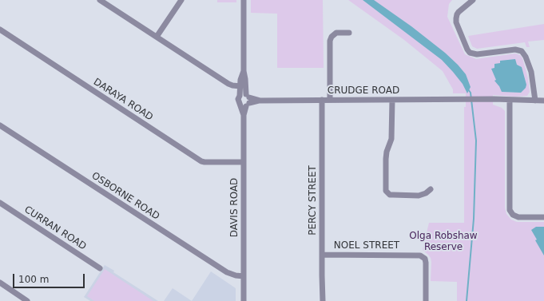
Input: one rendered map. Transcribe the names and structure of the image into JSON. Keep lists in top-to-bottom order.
{
  "streets": {
    "street": [
      "CRUDGE ROAD",
      "DARAYA ROAD",
      "OSBORNE ROAD",
      "PERCY STREET",
      "DAVIS ROAD",
      "CURRAN ROAD",
      "NOEL STREET"
    ]
  },
  "crossings": [
    ["CRUDGE ROAD", "PERCY STREET"],
    ["CRUDGE ROAD", "DAVIS ROAD"],
    ["DARAYA ROAD", "DAVIS ROAD"],
    ["OSBORNE ROAD", "DAVIS ROAD"],
    ["PERCY STREET", "NOEL STREET"]
  ],
  "parks": ["Olga Robshaw Reserve"],
  "scale_bar": "100 m"
}
